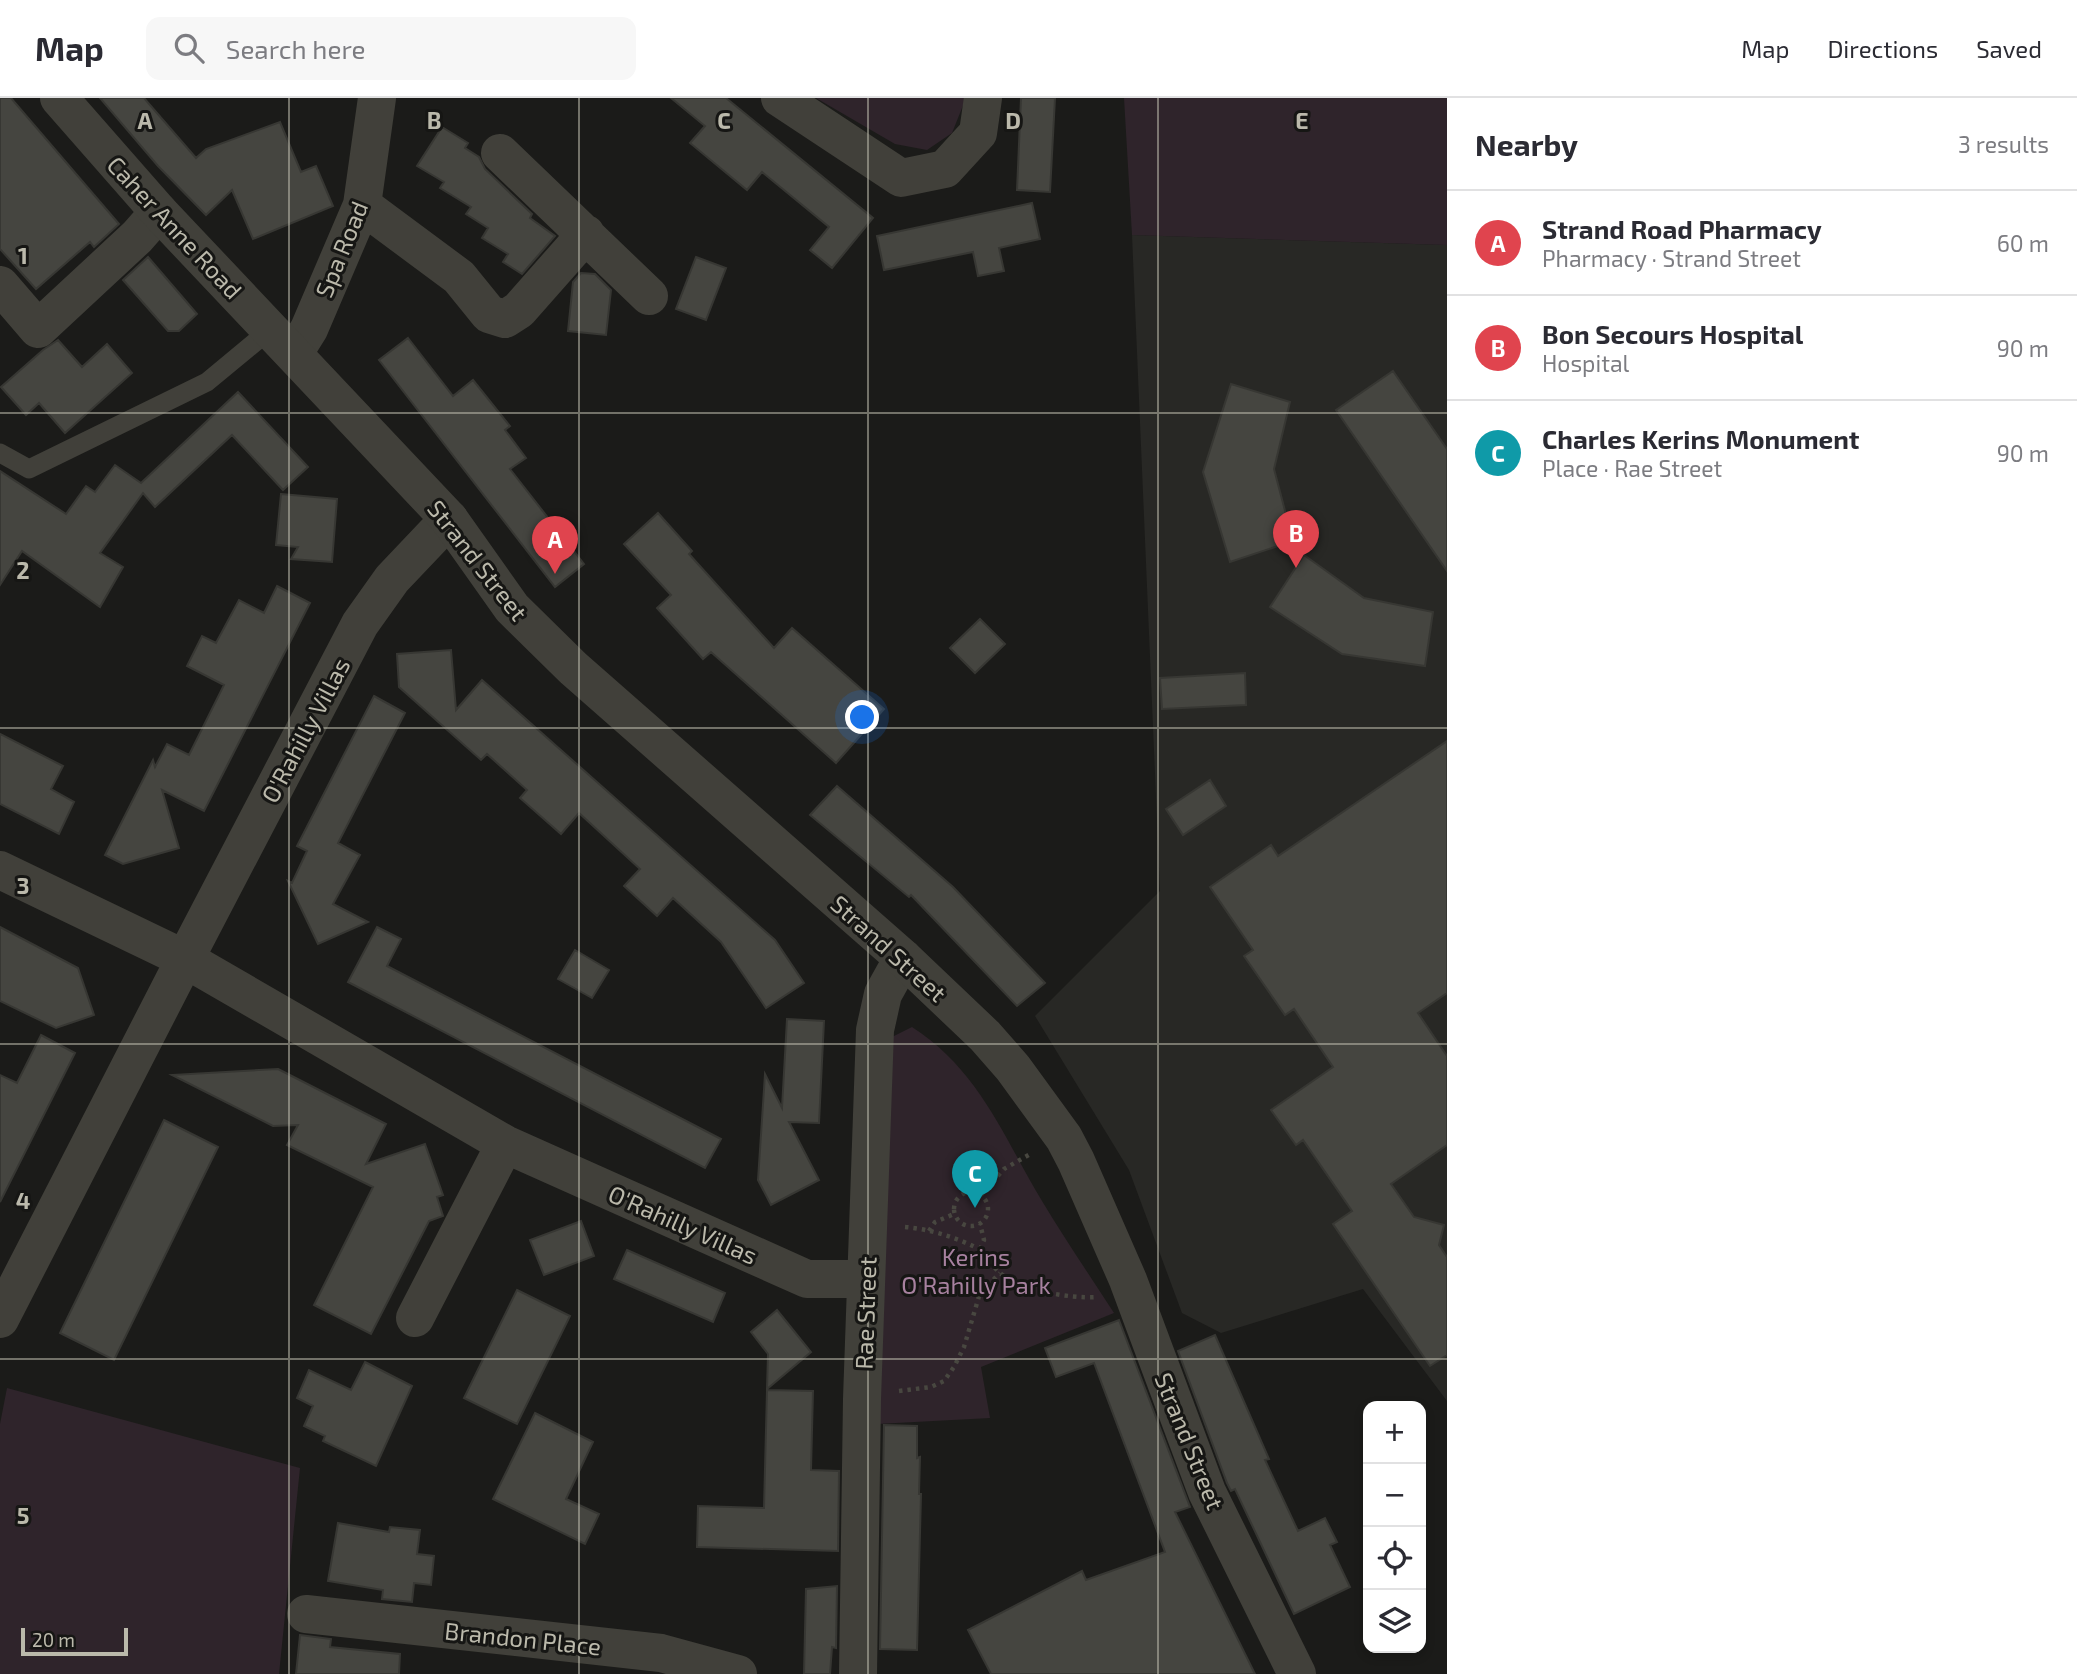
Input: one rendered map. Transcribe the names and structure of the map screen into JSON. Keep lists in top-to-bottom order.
{
  "streets": {
    "street": [
      "Caher Anne Road",
      "Spa Road",
      "Strand Street",
      "O'Rahilly Villas",
      "Rae Street",
      "Brandon Place"
    ]
  },
  "crossings": [
    ["Caher Anne Road", "Spa Road"],
    ["Caher Anne Road", "Strand Street"],
    ["Spa Road", "Strand Street"],
    ["Strand Street", "O'Rahilly Villas"],
    ["Strand Street", "Rae Street"],
    ["O'Rahilly Villas", "Rae Street"]
  ],
  "parks": ["Kerins O'Rahilly Park"],
  "scale_bar": "20 m",
  "page": {
    "header": "Map",
    "search": "Search here",
    "nav": ["Map", "Directions", "Saved"],
    "heading": ["Nearby", "3 results"],
    "list": [
      {
        "mark": "A",
        "name": "Strand Road Pharmacy",
        "note": "Pharmacy · Strand Street",
        "value": "60 m"
      },
      {
        "mark": "B",
        "name": "Bon Secours Hospital",
        "note": "Hospital",
        "value": "90 m"
      },
      {
        "mark": "C",
        "name": "Charles Kerins Monument",
        "note": "Place · Rae Street",
        "value": "90 m"
      }
    ],
    "pins": ["B", "A", "C"],
    "map_buttons": ["+", "−"],
    "scale": "20 m"
  },
  "grid": {
    "columns": [
      "A",
      "B",
      "C",
      "D",
      "E"
    ],
    "rows": [
      "1",
      "2",
      "3",
      "4",
      "5"
    ]
  }
}
